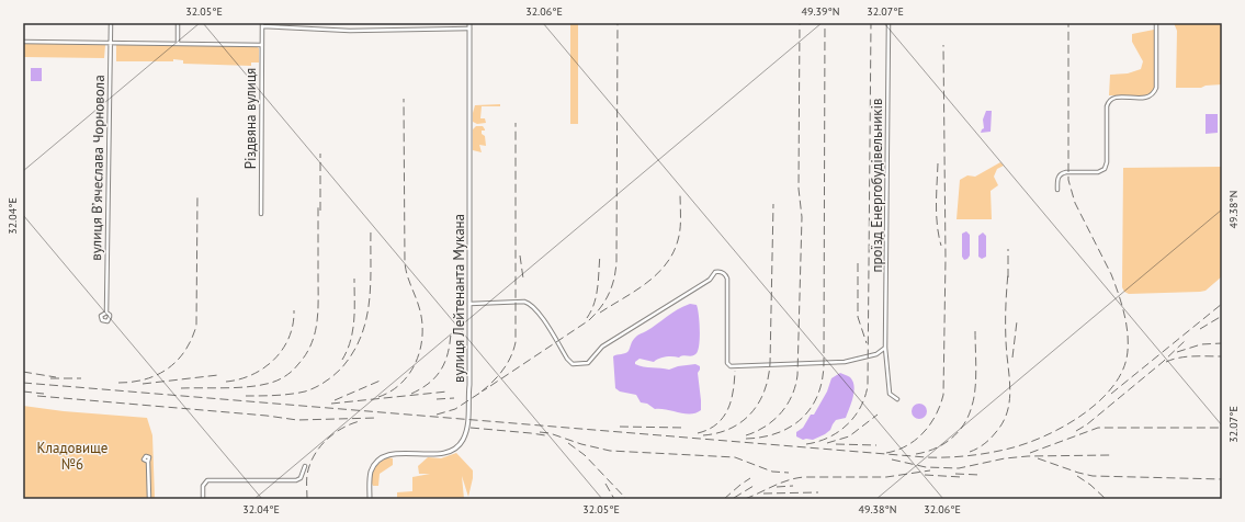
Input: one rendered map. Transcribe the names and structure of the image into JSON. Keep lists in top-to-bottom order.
{
  "streets": {
    "main road": ["вулиця Лейтенанта Мукана"],
    "street": ["Різдвяна вулиця", "вулиця Вʼячеслава Чорновола", "проїзд Енергобудівельників"]
  },
  "parks": ["Кладовище №6"],
  "coordinates": [
    "32.05°E",
    "32.06°E",
    "49.39°N",
    "32.07°E",
    "49.38°N",
    "32.04°E"
  ]
}
